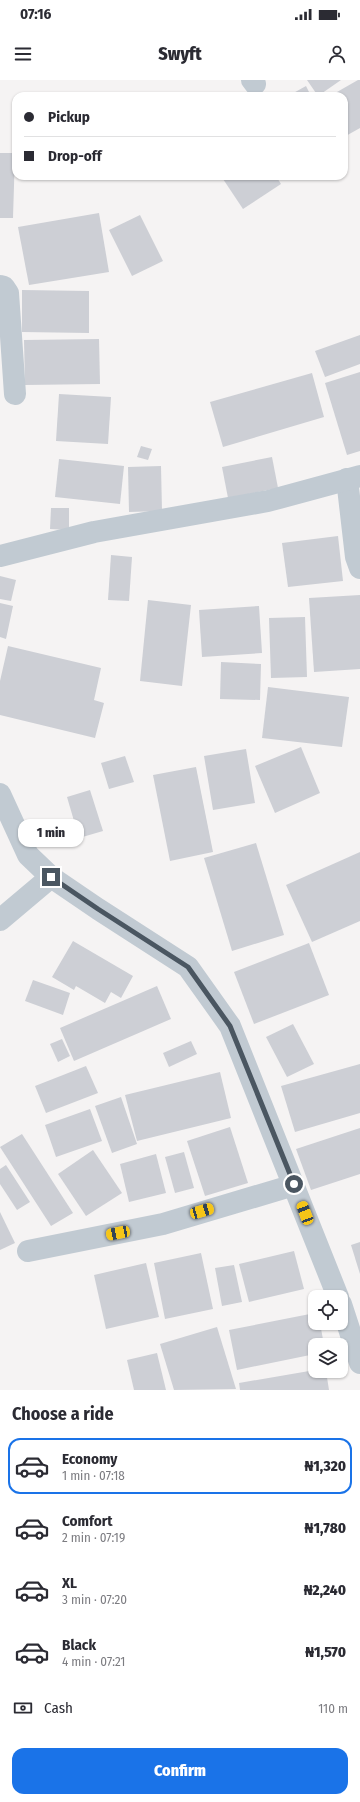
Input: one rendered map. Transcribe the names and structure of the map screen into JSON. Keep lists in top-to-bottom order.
{
  "page": {
    "status": "07:16",
    "header": "Swyft",
    "banner": ["Pickup", "Drop-off"],
    "bubble": "1 min",
    "heading": "Choose a ride",
    "list": [
      {
        "name": "Economy",
        "note": "1 min · 07:18",
        "value": "₦1,320"
      },
      {
        "name": "Comfort",
        "note": "2 min · 07:19",
        "value": "₦1,780"
      },
      {
        "name": "XL",
        "note": "3 min · 07:20",
        "value": "₦2,240"
      },
      {
        "name": "Black",
        "note": "4 min · 07:21",
        "value": "₦1,570"
      }
    ],
    "pay": ["Cash", "110 m"],
    "buttons": "Confirm"
  }
}
